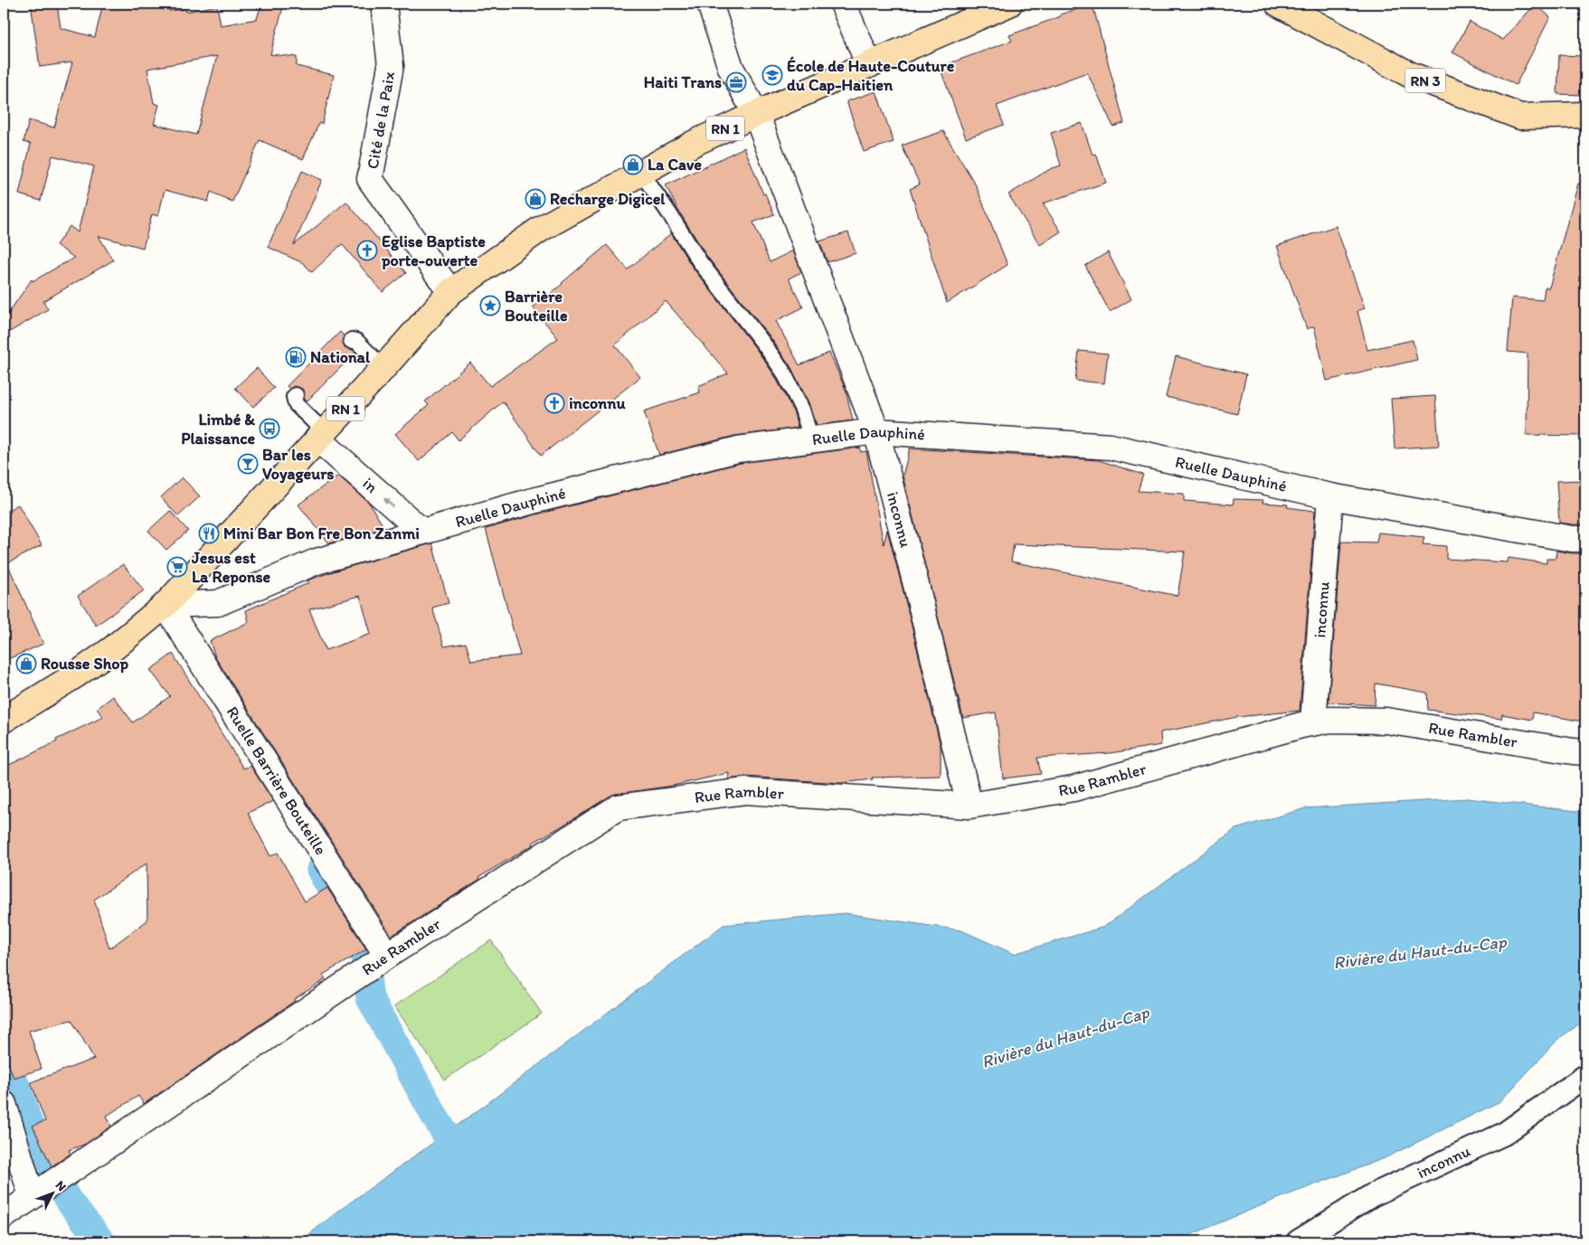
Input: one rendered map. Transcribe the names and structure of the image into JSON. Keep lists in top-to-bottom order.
{
  "streets": {
    "main road": ["RN 3", "RN 1"],
    "street": [
      "Cité de la Paix",
      "Ruelle Dauphiné",
      "in",
      "inconnu",
      "Rue Rambler",
      "Ruelle Barrière Bouteille"
    ]
  },
  "crossings": [
    ["Cité de la Paix", "RN 1"],
    ["RN 1", "Ruelle Dauphiné"],
    ["RN 1", "in"],
    ["RN 1", "inconnu"],
    ["RN 1", "Ruelle Barrière Bouteille"],
    ["Ruelle Dauphiné", "in"],
    ["Ruelle Dauphiné", "inconnu"],
    ["Ruelle Dauphiné", "Ruelle Barrière Bouteille"],
    ["inconnu", "Rue Rambler"],
    ["Rue Rambler", "Ruelle Barrière Bouteille"]
  ],
  "one_way": ["in"],
  "water": ["Rivière du Haut-du-Cap"],
  "places": {
    "school or university": ["École de Haute-Couture du Cap-Haitien"],
    "office": ["Haiti Trans"],
    "shop": ["La Cave", "Recharge Digicel", "Rousse Shop"],
    "church": ["Eglise Baptiste porte-ouverte", "inconnu"],
    "place": ["Barrière Bouteille"],
    "fuel station": ["National"],
    "bus stop": ["Limbé & Plaissance"],
    "bar": ["Bar les Voyageurs"],
    "restaurant": ["Mini Bar Bon Fre Bon Zanmi"],
    "supermarket": ["Jesus est La Reponse"]
  },
  "north": "top right"
}
